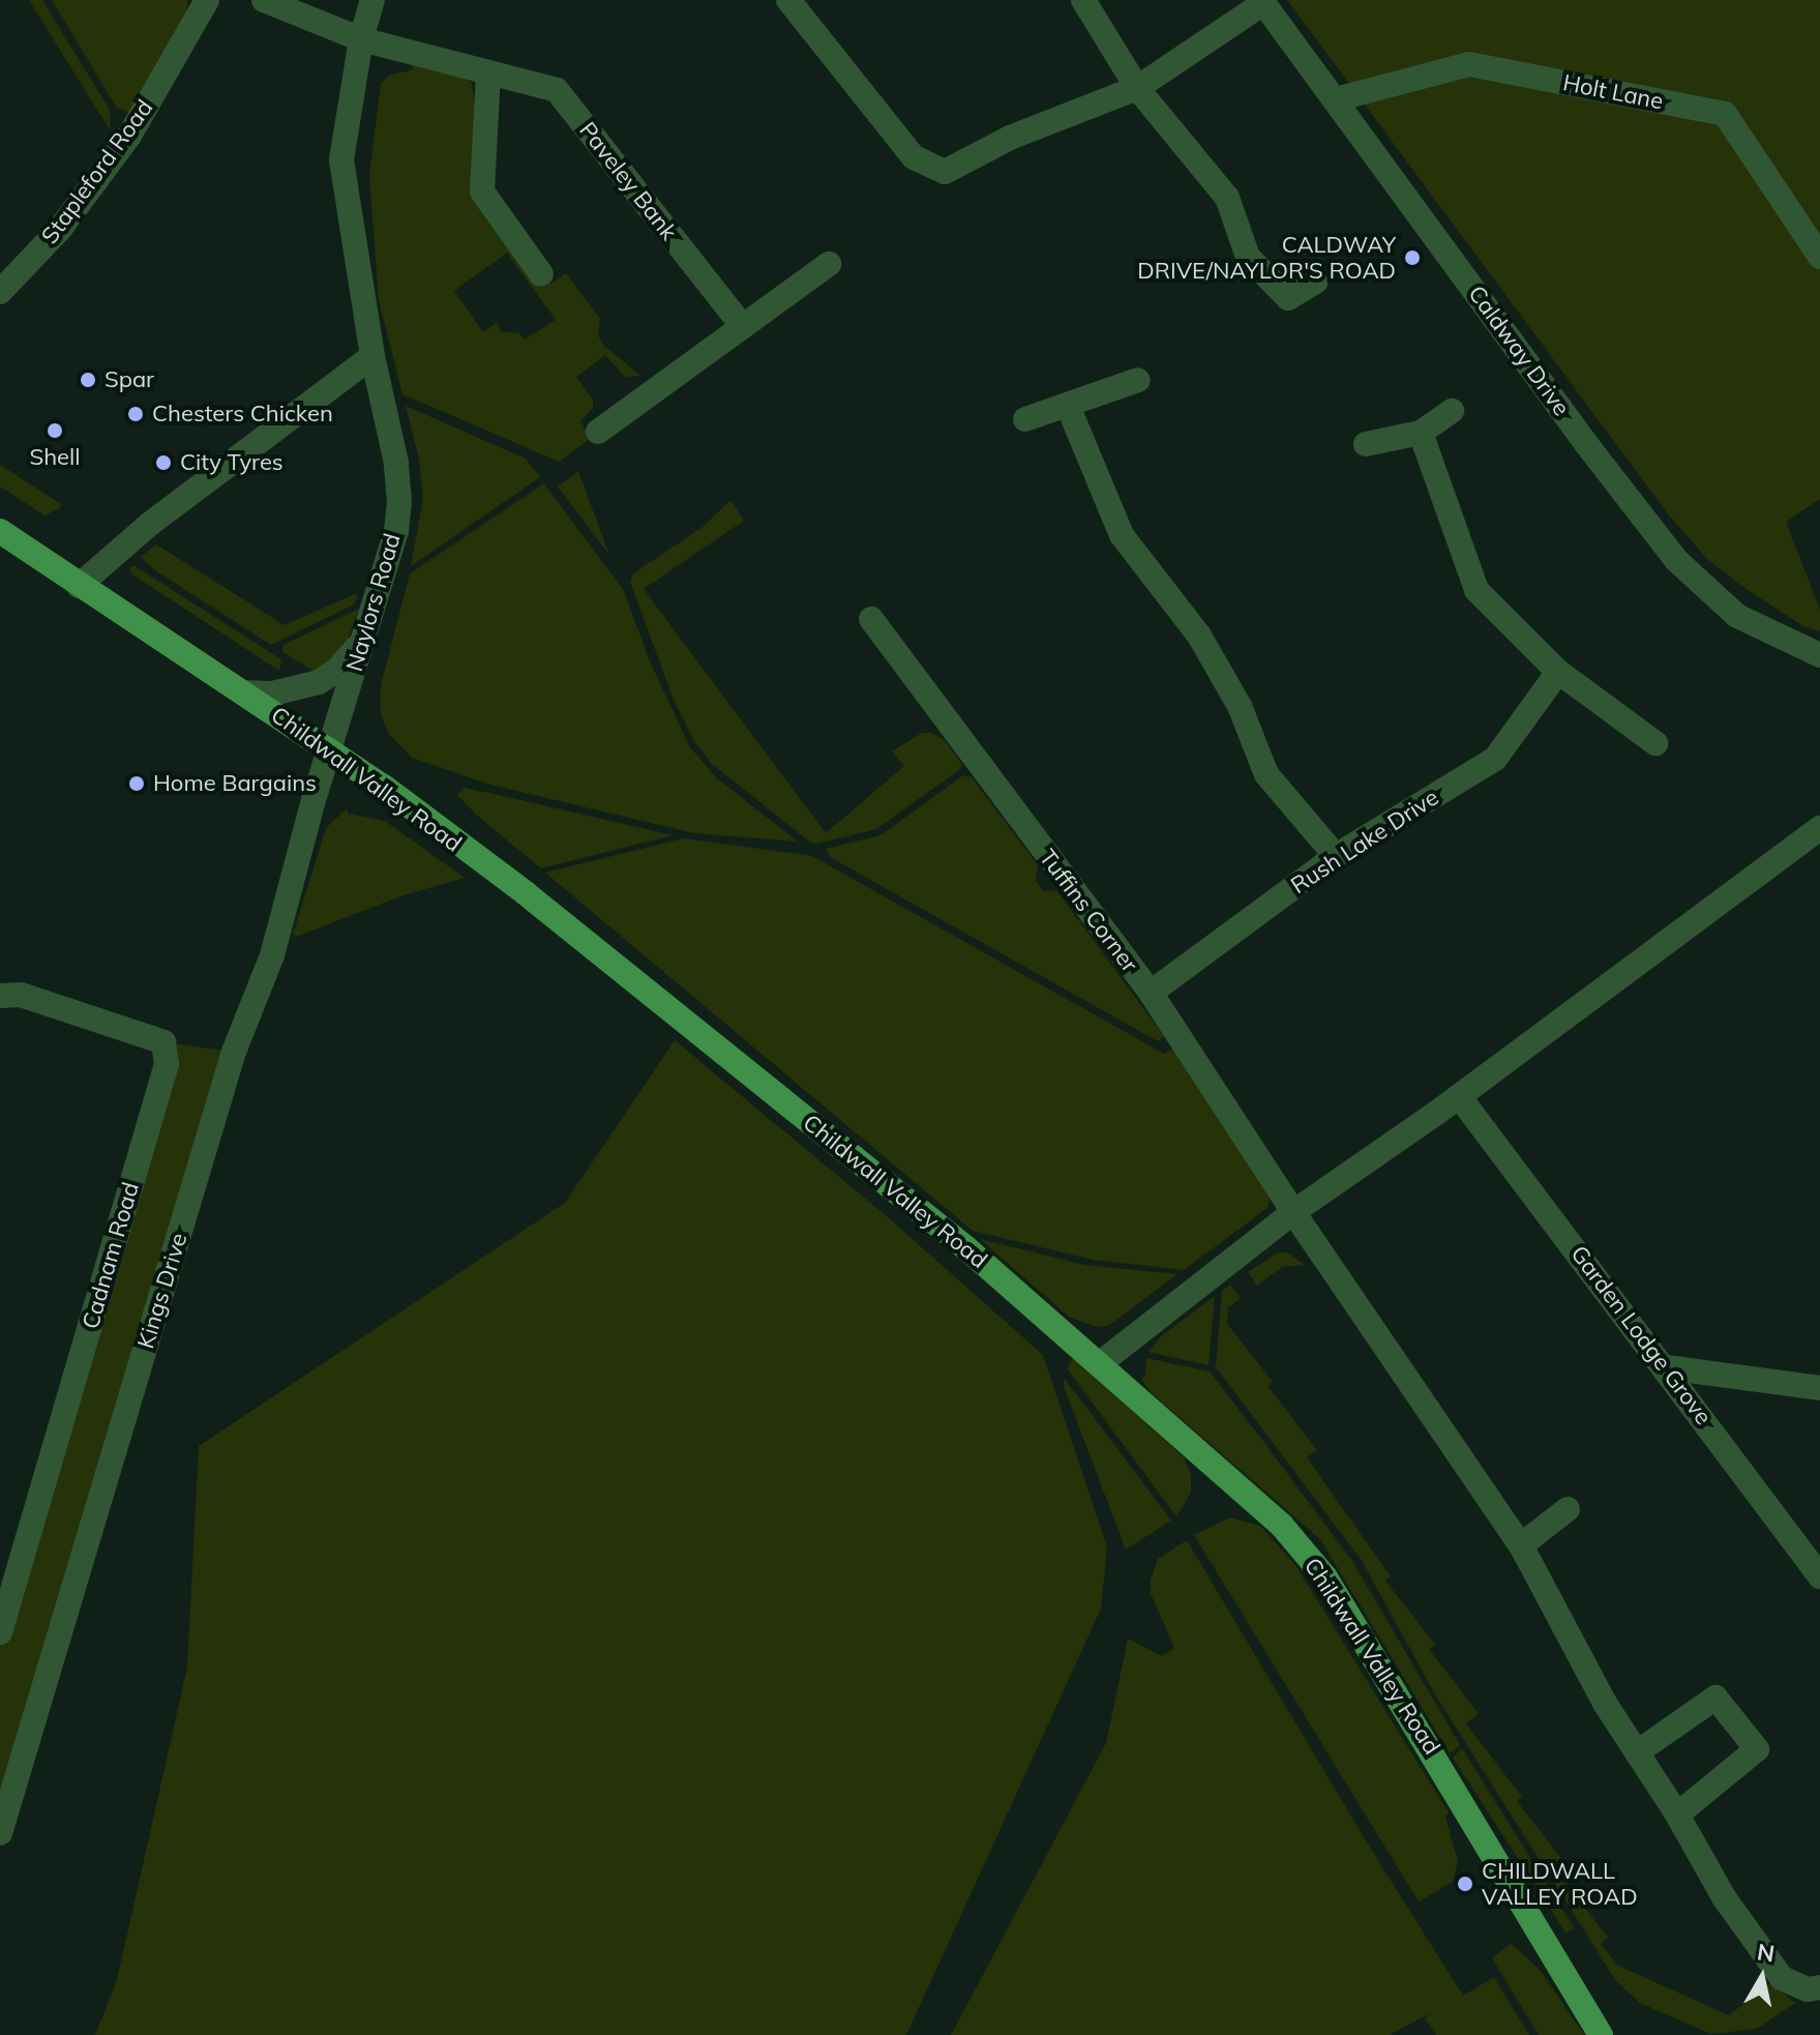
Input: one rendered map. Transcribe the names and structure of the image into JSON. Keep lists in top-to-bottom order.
{
  "streets": {
    "main road": ["Childwall Valley Road"],
    "street": [
      "Holt Lane",
      "Stapleford Road",
      "Paveley Bank",
      "Caldway Drive",
      "Naylors Road",
      "Rush Lake Drive",
      "Tuffins Corner",
      "Cadnam Road",
      "Kings Drive",
      "Garden Lodge Grove"
    ]
  },
  "crossings": [
    ["Holt Lane", "Caldway Drive"],
    ["Paveley Bank", "Naylors Road"],
    ["Naylors Road", "Childwall Valley Road"],
    ["Naylors Road", "Kings Drive"],
    ["Childwall Valley Road", "Kings Drive"],
    ["Rush Lake Drive", "Tuffins Corner"]
  ],
  "places": [
    "CALDWAY DRIVE/NAYLOR'S ROAD",
    "Spar",
    "Chesters Chicken",
    "Shell",
    "City Tyres",
    "Home Bargains",
    "CHILDWALL VALLEY ROAD"
  ],
  "north": "top"
}
